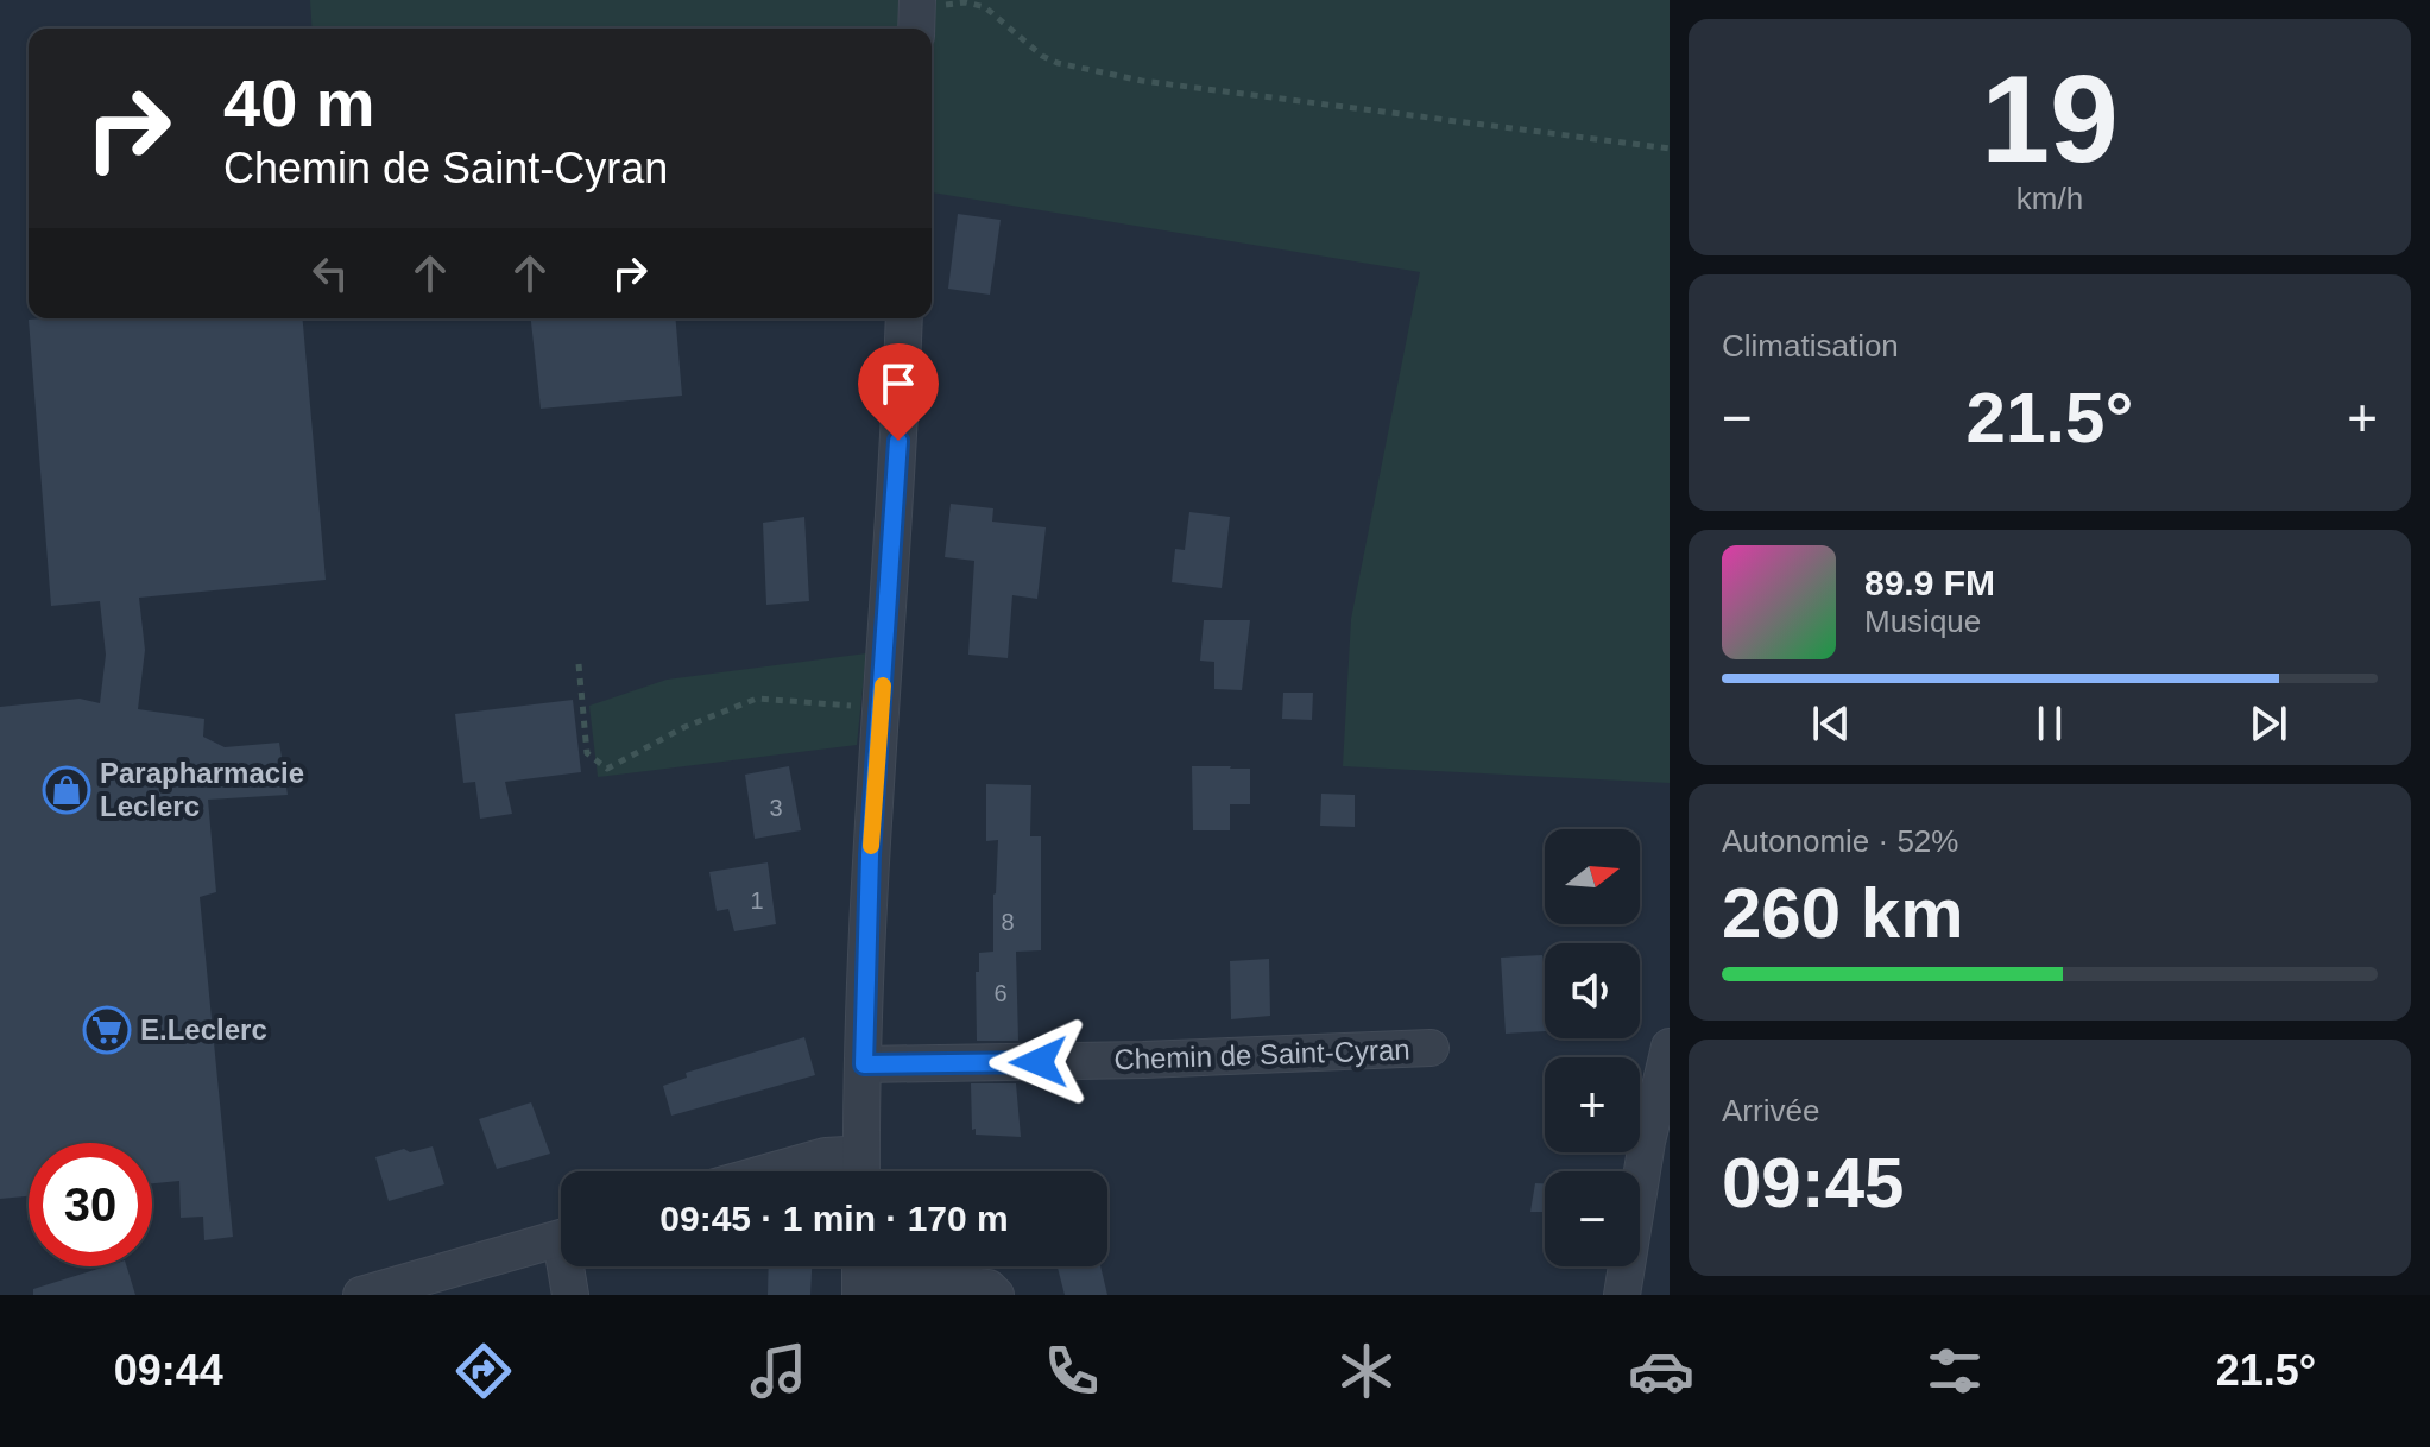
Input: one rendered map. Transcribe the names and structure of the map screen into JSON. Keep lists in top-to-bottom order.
{
  "streets": {
    "street": ["Chemin de Saint-Cyran"]
  },
  "places": {
    "shop": ["Parapharmacie Leclerc"],
    "supermarket": ["E.Leclerc"]
  },
  "house_numbers": [
    "3",
    "1",
    "8",
    "6"
  ],
  "north": "right",
  "page": {
    "tile": [
      ["19", "km/h"],
      "Climatisation",
      ["Autonomie · 52%", "260 km"],
      ["Arrivée", "09:45"]
    ],
    "turn": ["40 m", "Chemin de Saint-Cyran"],
    "heat": ["−", "21.5°", "+"],
    "song": ["89.9 FM", "Musique"],
    "map_buttons": ["+", "−"],
    "limit": "30",
    "trip": "09:45 · 1 min · 170 m",
    "tabs": ["09:44", "21.5°"]
  }
}
